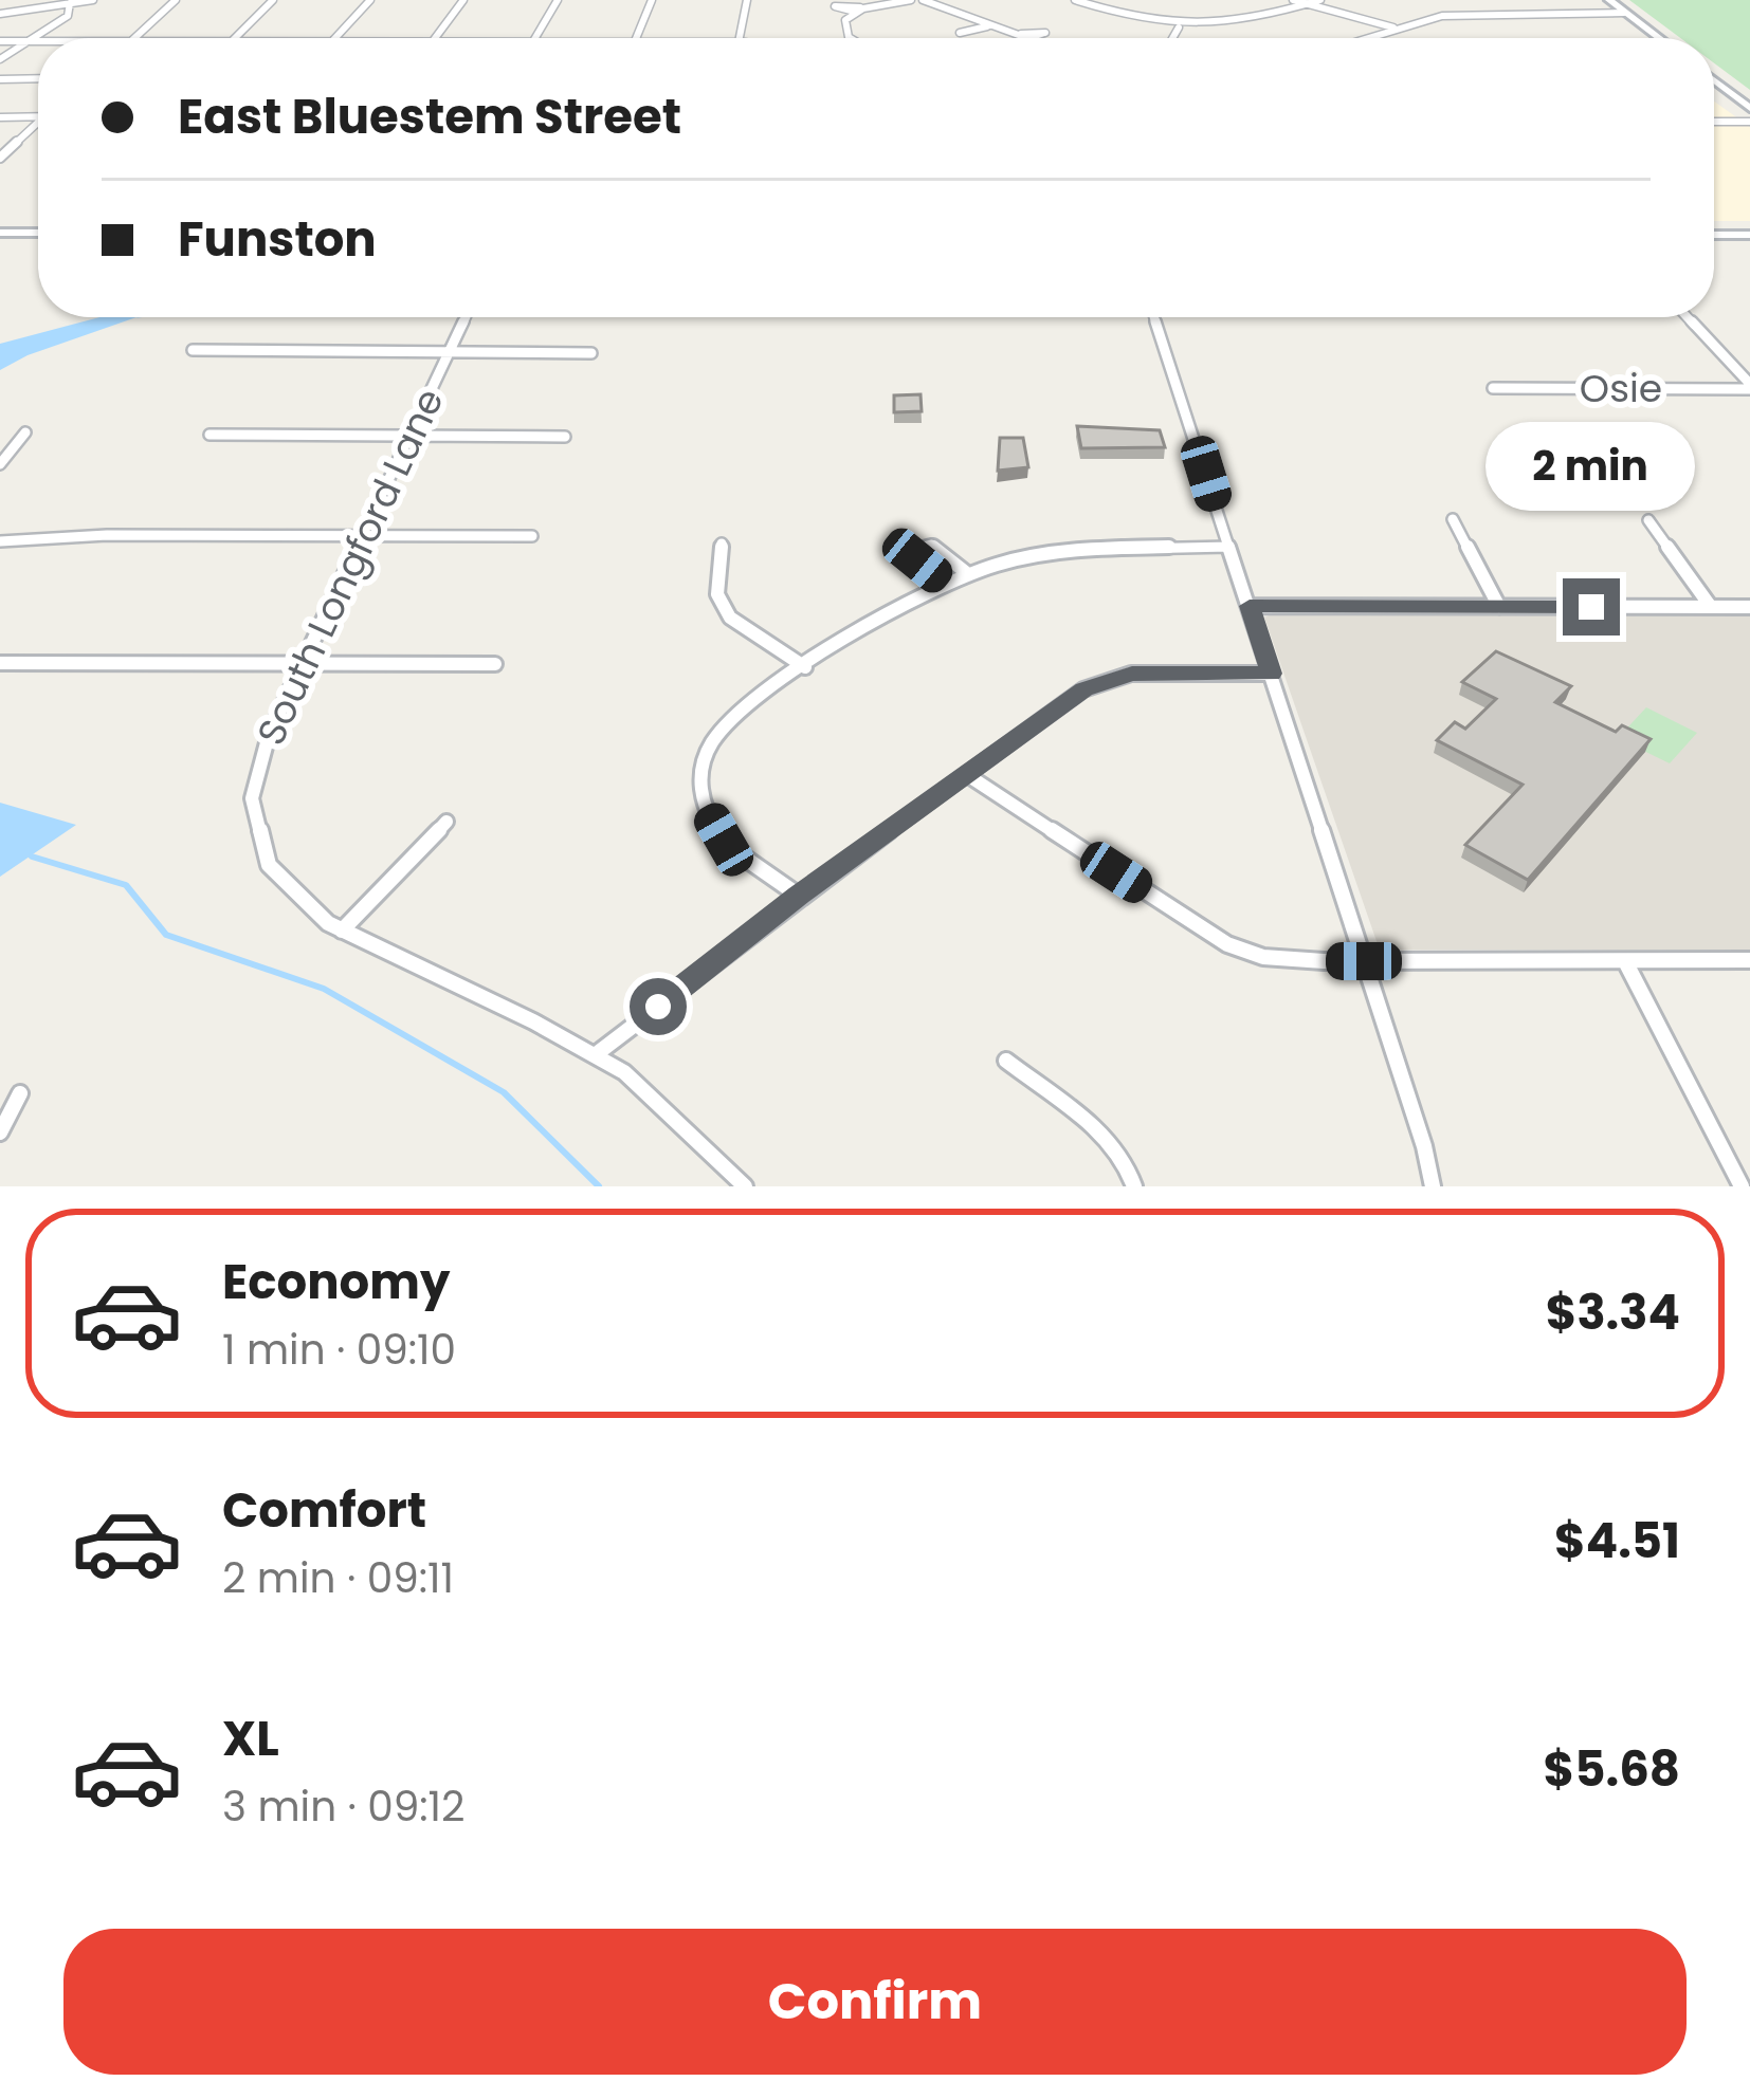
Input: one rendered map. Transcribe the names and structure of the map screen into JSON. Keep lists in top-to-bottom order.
{
  "streets": {
    "street": ["Osie", "South Longford Lane"]
  },
  "page": {
    "banner": ["East Bluestem Street", "Funston"],
    "bubble": "2 min",
    "list": [
      {
        "name": "Economy",
        "note": "1 min · 09:10",
        "value": "$3.34"
      },
      {
        "name": "Comfort",
        "note": "2 min · 09:11",
        "value": "$4.51"
      },
      {
        "name": "XL",
        "note": "3 min · 09:12",
        "value": "$5.68"
      }
    ],
    "buttons": "Confirm"
  }
}
